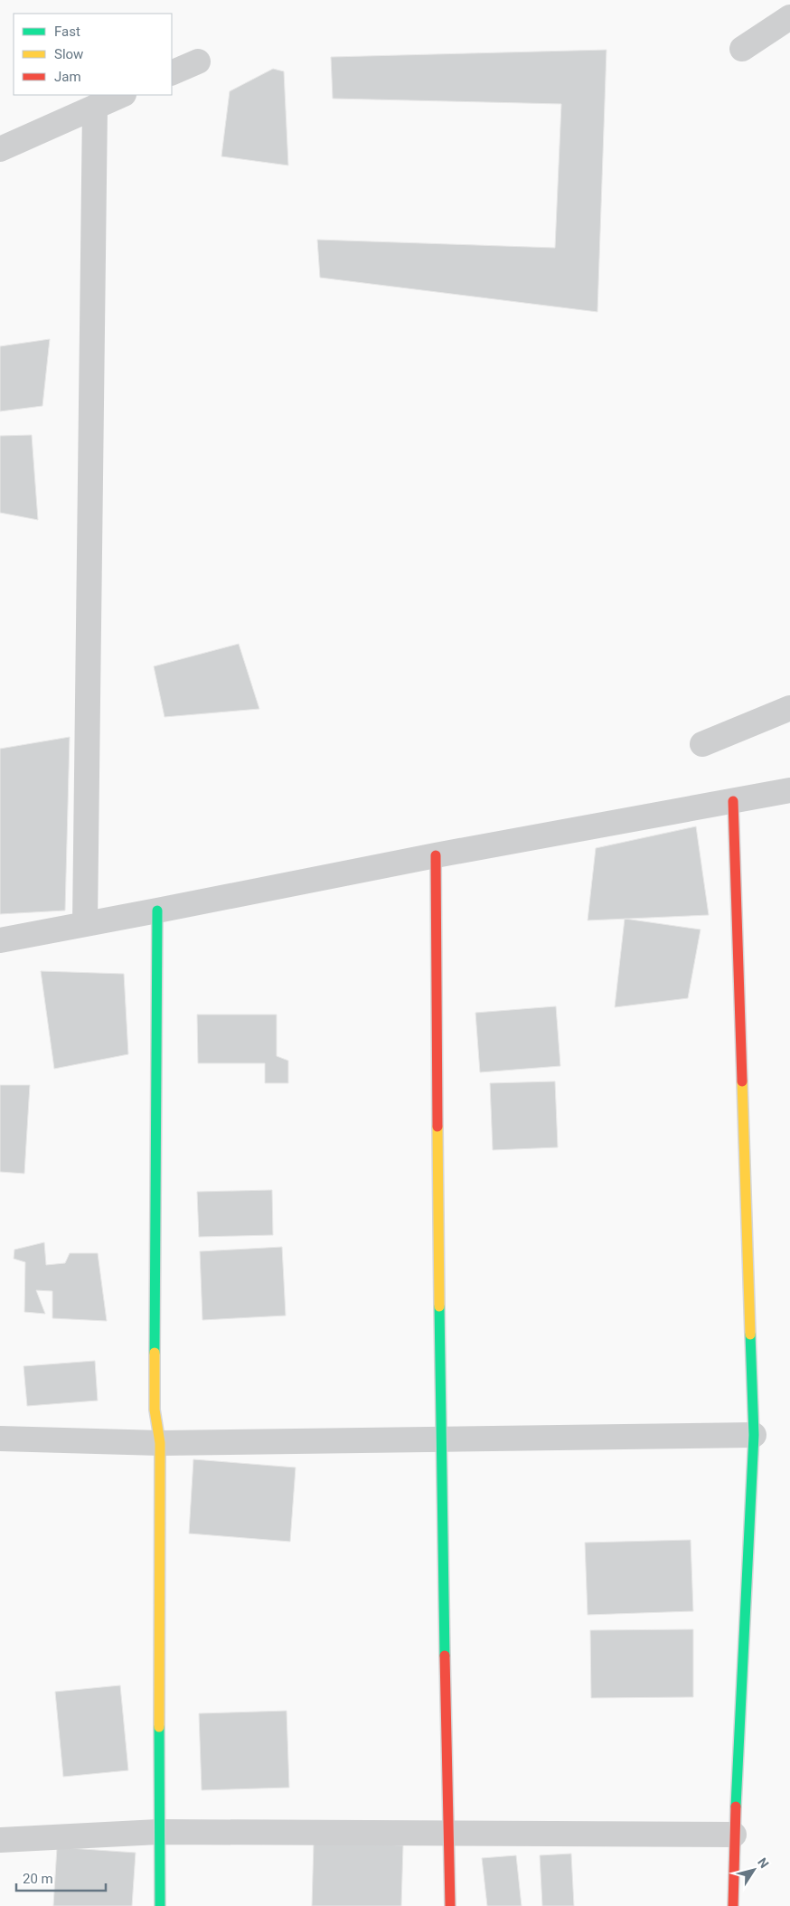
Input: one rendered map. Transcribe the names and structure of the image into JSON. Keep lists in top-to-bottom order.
{
  "legend": ["Fast", "Slow", "Jam"],
  "scale_bar": "20 m",
  "north": "top right"
}
